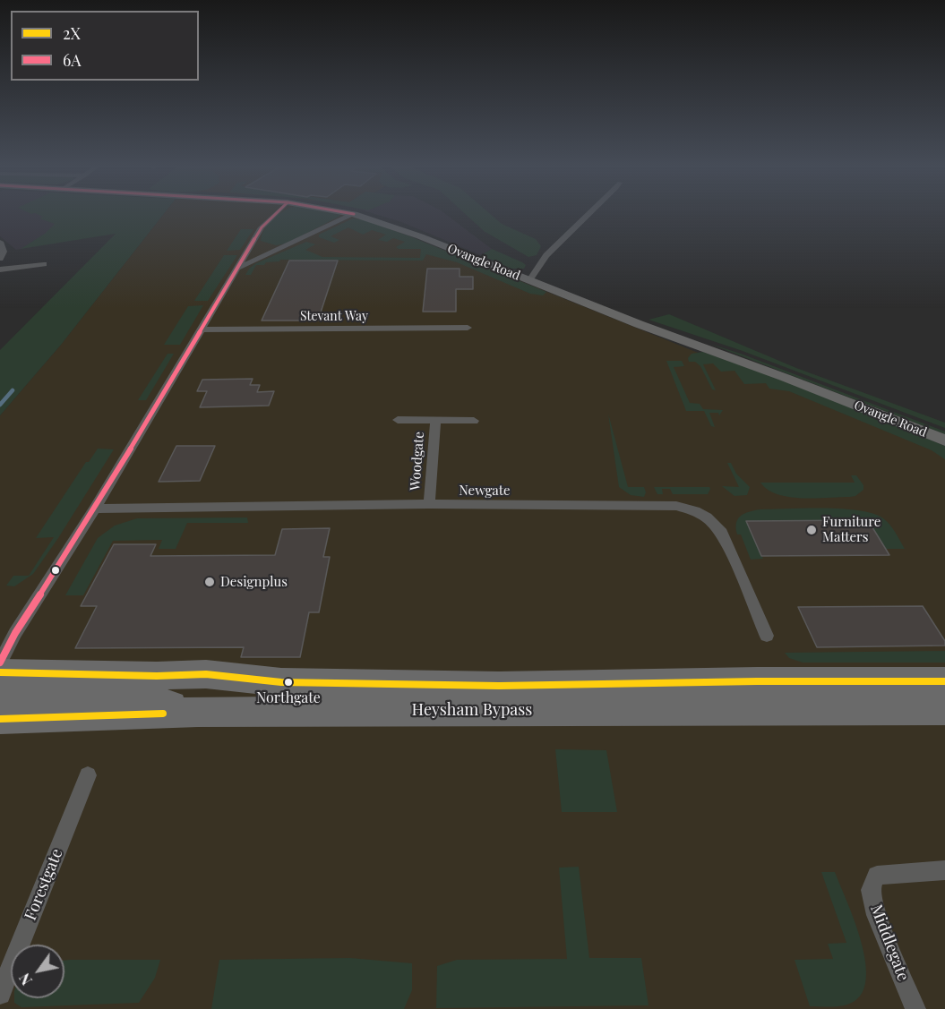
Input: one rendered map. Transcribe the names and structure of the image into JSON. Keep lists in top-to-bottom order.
{
  "streets": {
    "highway": ["Heysham Bypass"],
    "main road": ["Ovangle Road"],
    "street": [
      "Stevant Way",
      "Woodgate",
      "Newgate",
      "Forestgate",
      "Middlegate"
    ]
  },
  "crossings": [
    ["Woodgate", "Newgate"]
  ],
  "places": ["Furniture Matters", "Designplus", "Northgate"],
  "lines": ["transit line 6A", "transit line 2X"],
  "legend": ["2X", "6A"],
  "north": "bottom left"
}
